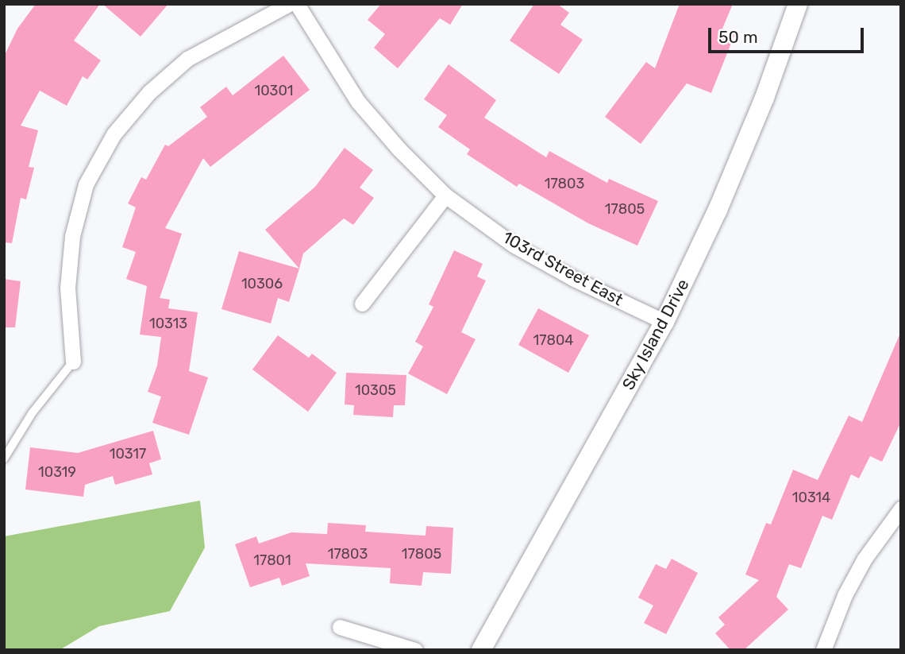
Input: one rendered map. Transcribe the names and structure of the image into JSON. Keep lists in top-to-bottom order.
{
  "streets": {
    "street": ["103rd Street East", "Sky Island Drive"]
  },
  "crossings": [
    ["103rd Street East", "Sky Island Drive"]
  ],
  "house_numbers": [
    "10301",
    "17803",
    "17805",
    "10306",
    "10313",
    "17804",
    "10305",
    "10317",
    "10319",
    "10314",
    "17803",
    "17805",
    "17801"
  ],
  "scale_bar": "50 m"
}
